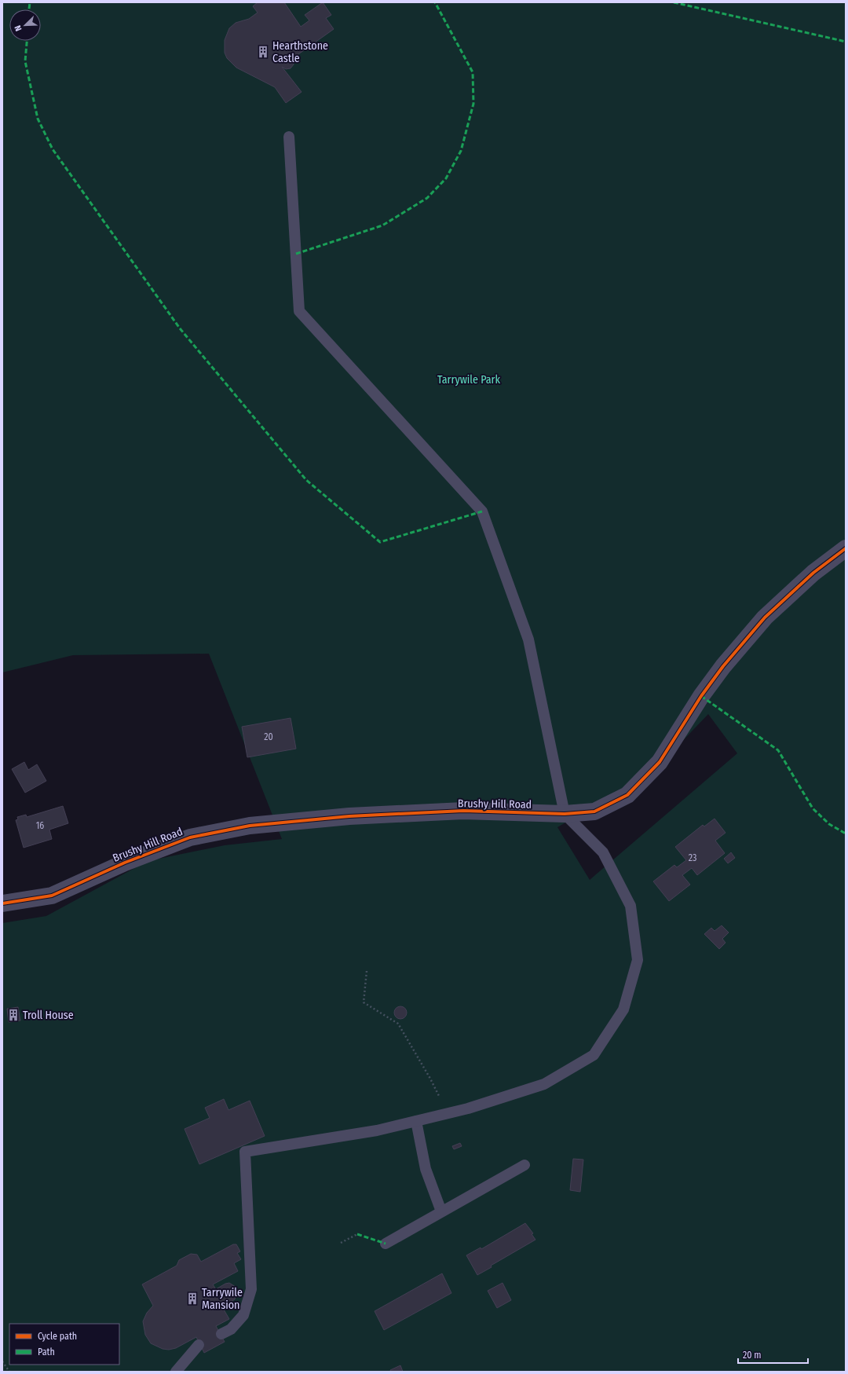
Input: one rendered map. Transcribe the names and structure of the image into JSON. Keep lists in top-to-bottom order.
{
  "streets": {
    "street": ["Brushy Hill Road"]
  },
  "parks": ["Tarrywile Park"],
  "places": {
    "building": ["Hearthstone Castle", "Troll House", "Tarrywile Mansion"]
  },
  "house_numbers": ["20", "16", "23"],
  "legend": ["Cycle path", "Path"],
  "scale_bar": "20 m",
  "north": "bottom left"
}
